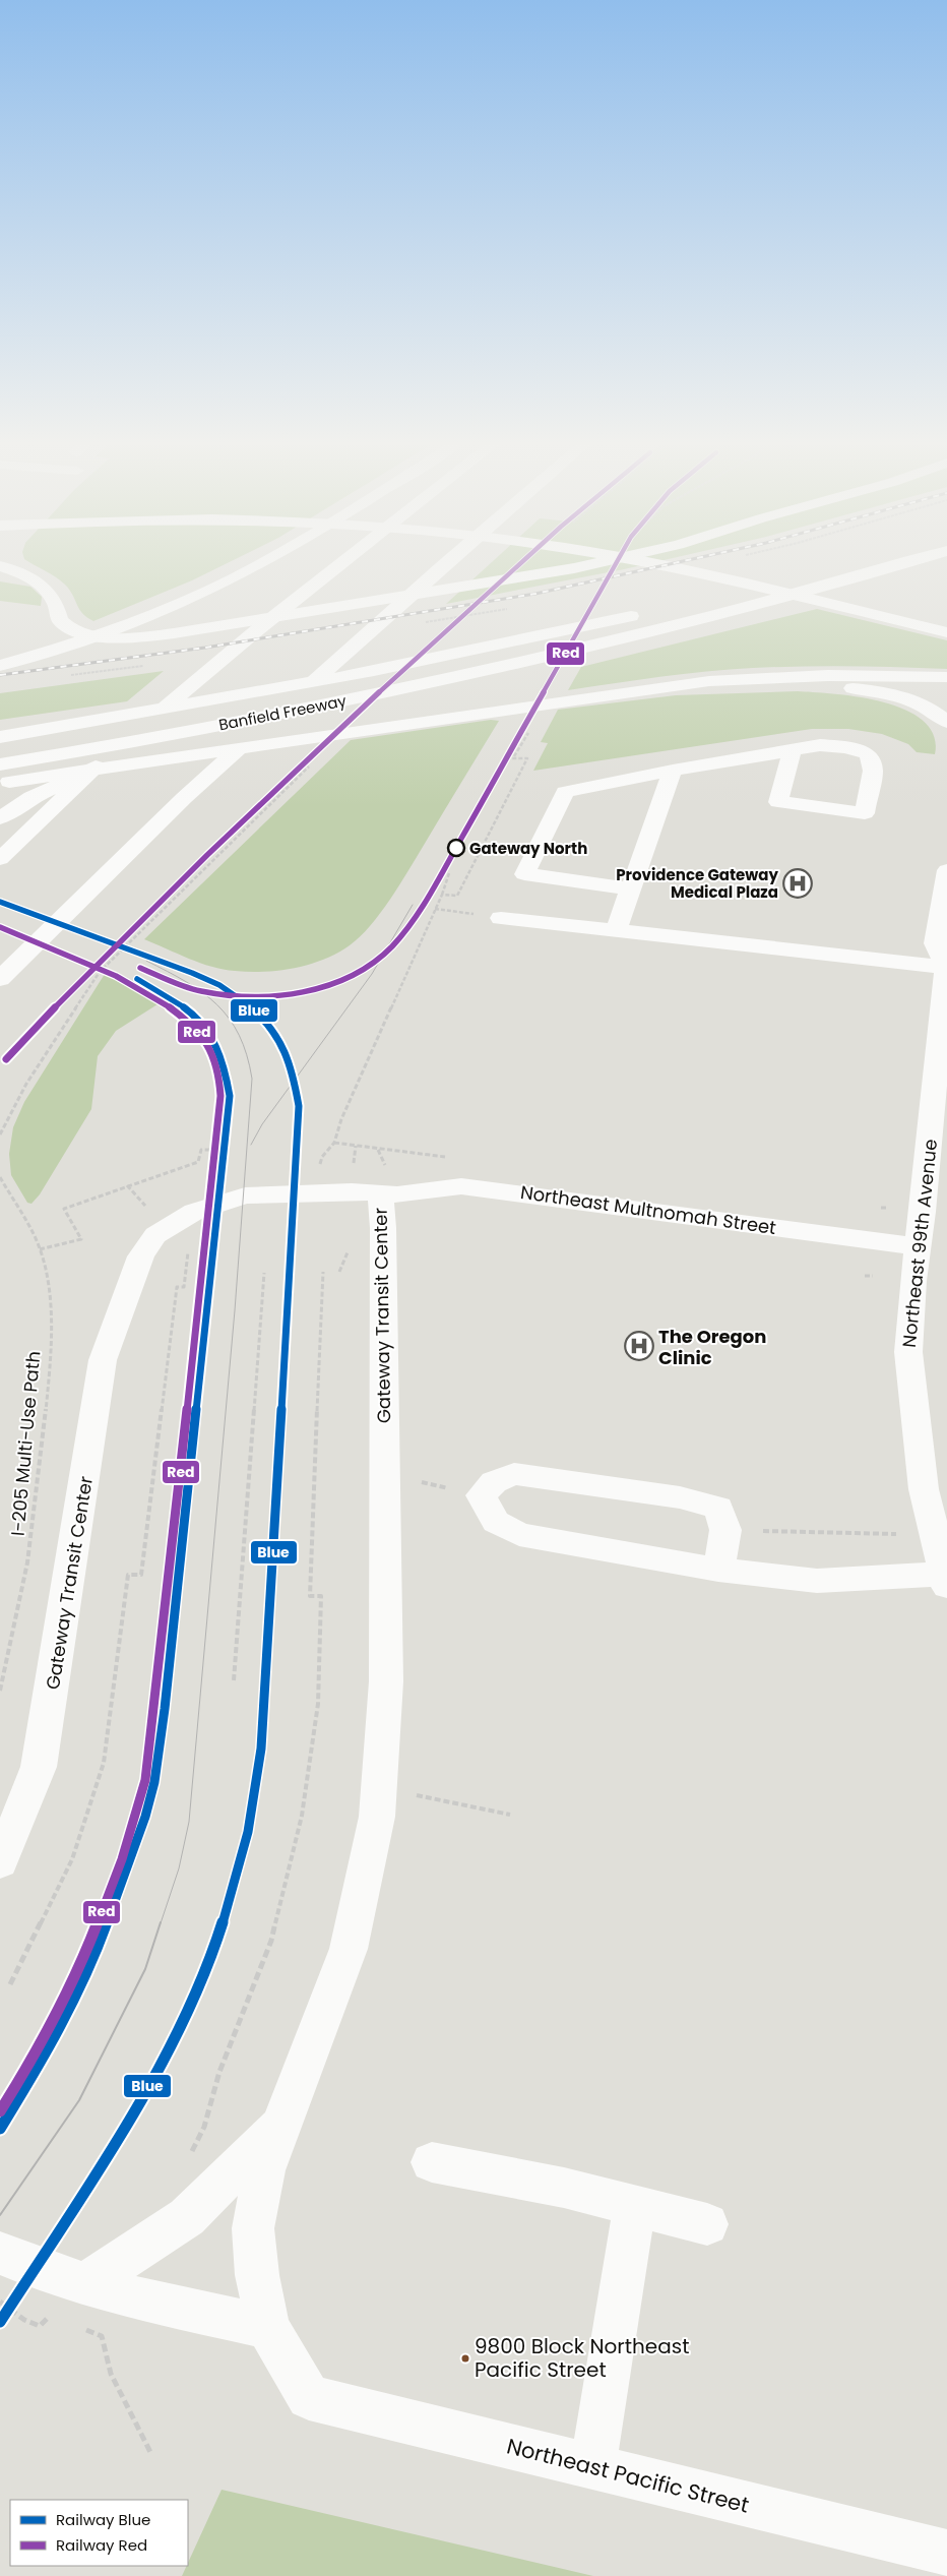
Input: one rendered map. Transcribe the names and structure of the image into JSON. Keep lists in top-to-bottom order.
{
  "streets": {
    "main road": [
      "Banfield Freeway",
      "Northeast Multnomah Street",
      "Northeast 99th Avenue",
      "Gateway Transit Center",
      "Northeast Pacific Street"
    ],
    "path": ["I-205 Multi-Use Path"]
  },
  "crossings": [
    ["Northeast Multnomah Street", "Northeast 99th Avenue"],
    ["Northeast Multnomah Street", "Gateway Transit Center"],
    ["Gateway Transit Center", "Northeast Pacific Street"]
  ],
  "places": {
    "other": ["Gateway North", "9800 Block Northeast Pacific Street"],
    "hospital": ["Providence Gateway Medical Plaza", "The Oregon Clinic"]
  },
  "lines": ["rail line Red", "rail line Blue"],
  "legend": ["Railway Blue", "Railway Red"]
}
